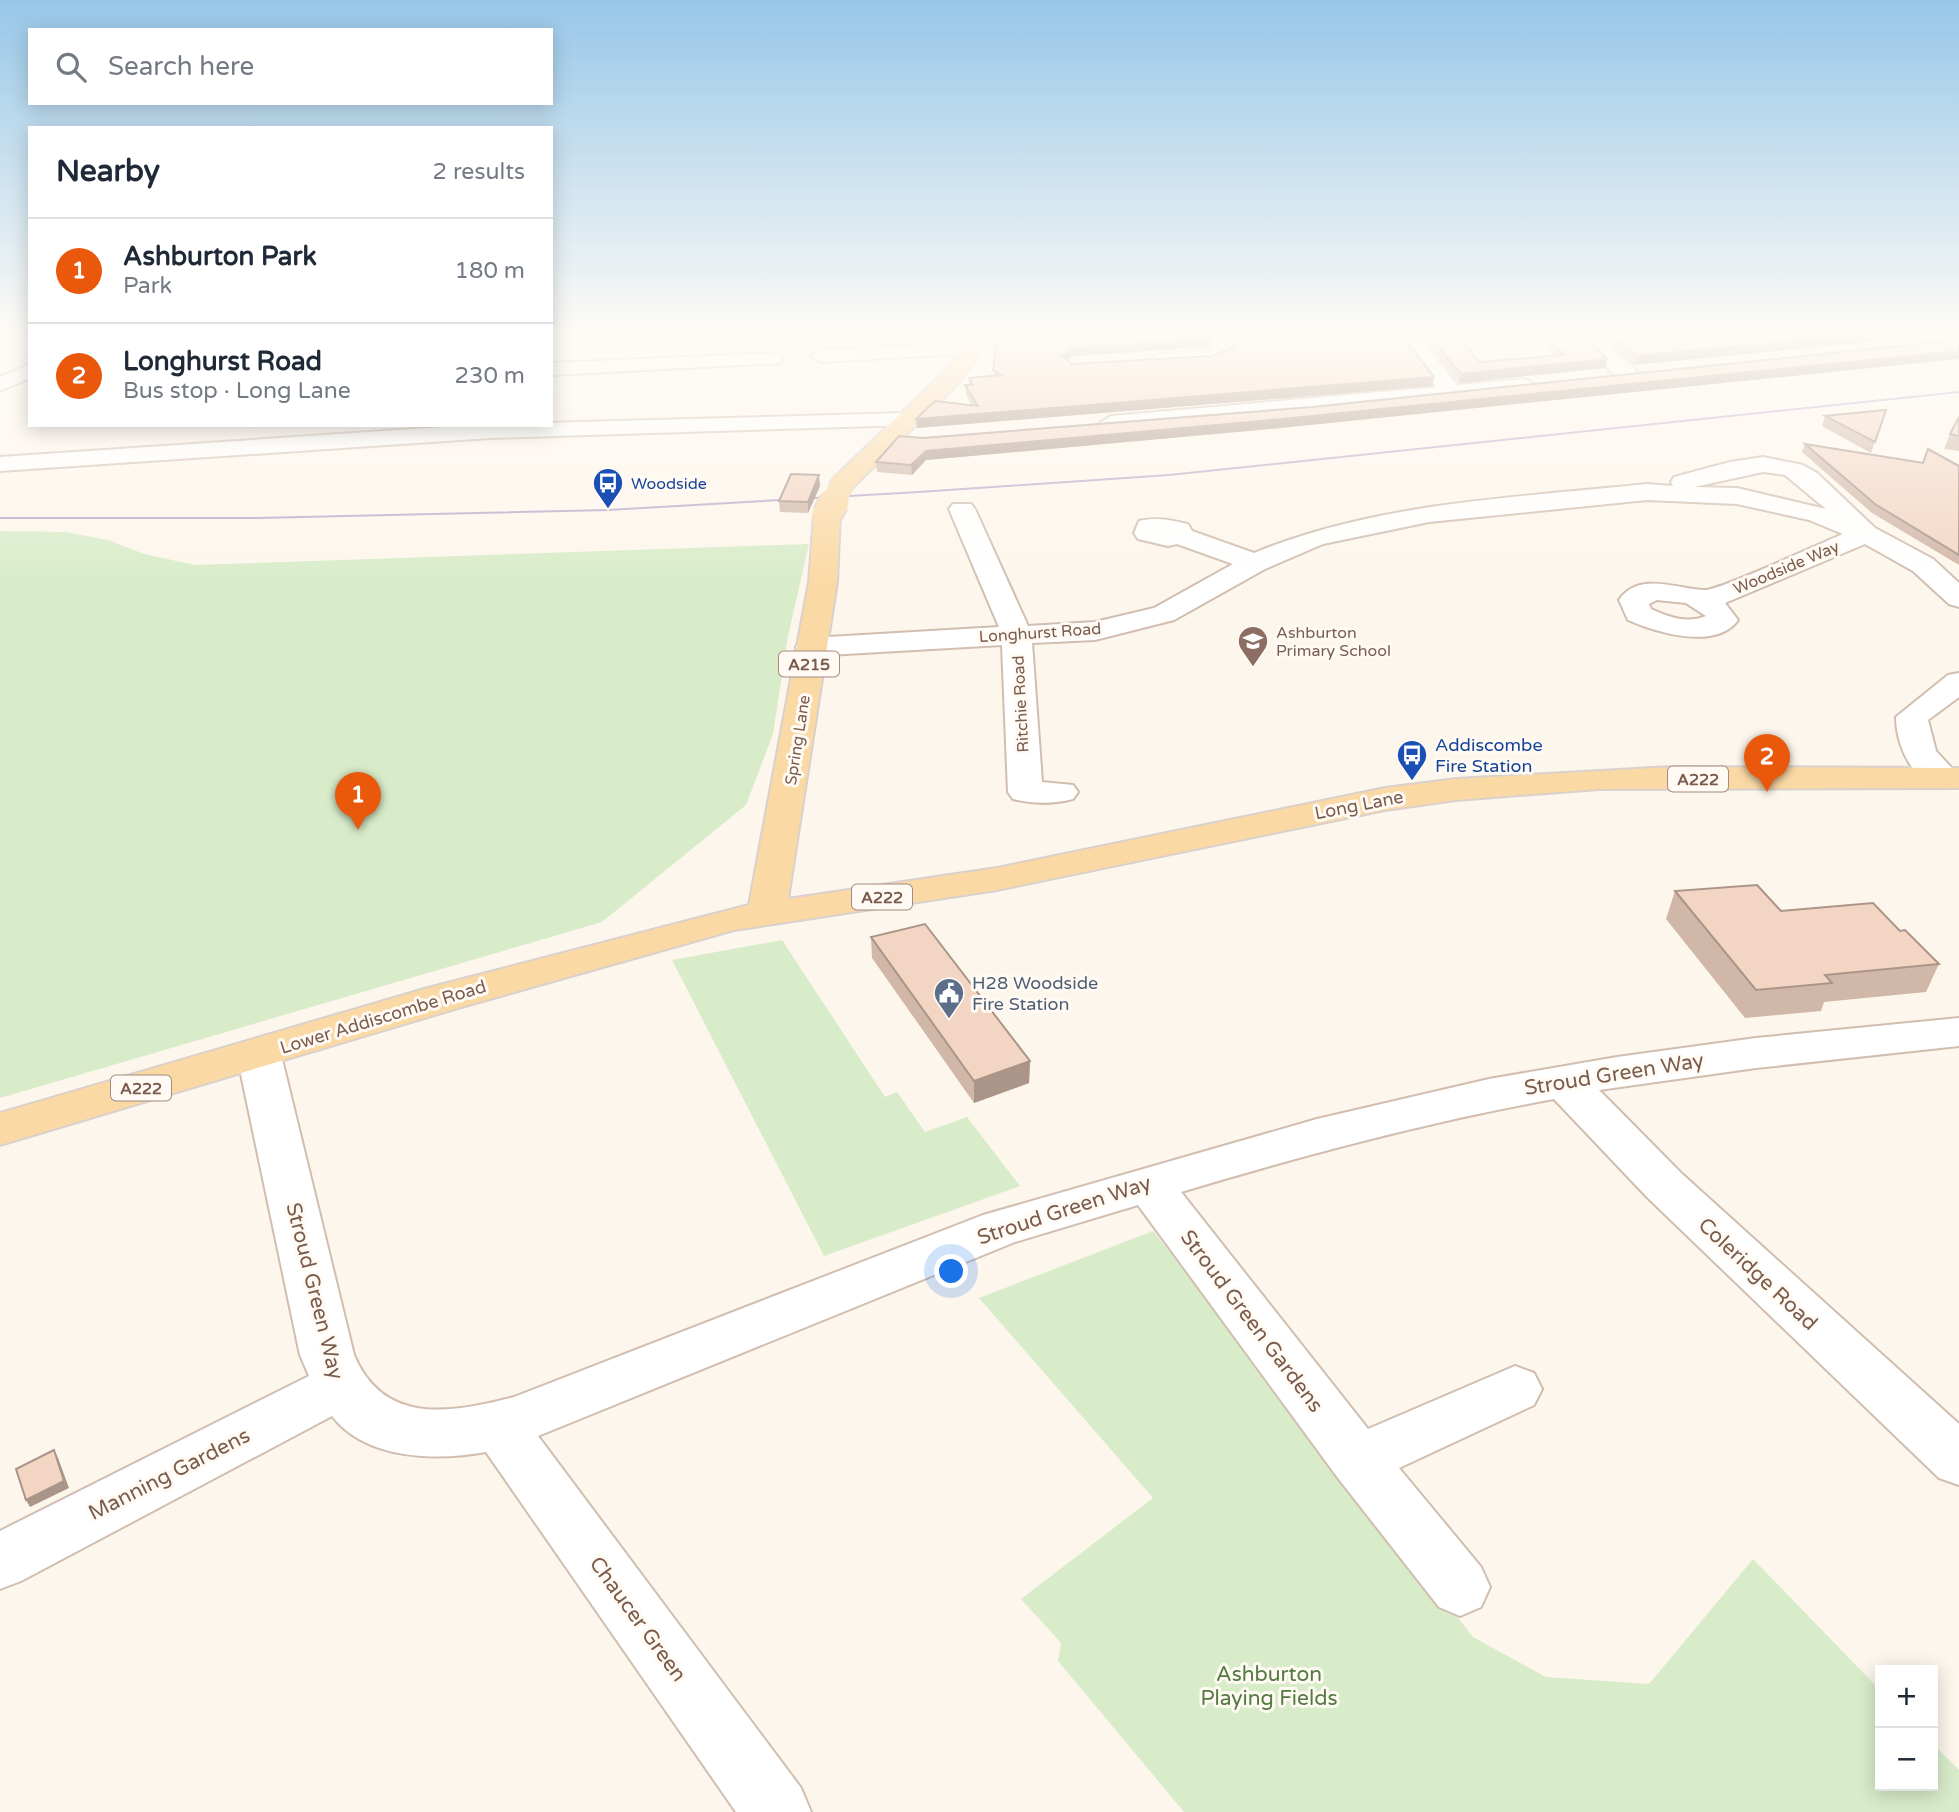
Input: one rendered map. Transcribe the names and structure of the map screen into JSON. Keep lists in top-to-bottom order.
{
  "streets": {
    "main road": [
      "A215",
      "Spring Lane",
      "A222",
      "Long Lane",
      "Lower Addiscombe Road"
    ],
    "street": [
      "Woodside Way",
      "Longhurst Road",
      "Ritchie Road",
      "Stroud Green Way",
      "Coleridge Road",
      "Stroud Green Gardens",
      "Manning Gardens",
      "Chaucer Green"
    ]
  },
  "crossings": [
    ["Woodside Way", "Longhurst Road"],
    ["Longhurst Road", "Ritchie Road"],
    ["Longhurst Road", "Spring Lane"],
    ["Spring Lane", "Long Lane"],
    ["Spring Lane", "Lower Addiscombe Road"],
    ["Long Lane", "Lower Addiscombe Road"],
    ["Lower Addiscombe Road", "Stroud Green Way"],
    ["Stroud Green Way", "Coleridge Road"],
    ["Stroud Green Way", "Stroud Green Gardens"],
    ["Stroud Green Way", "Manning Gardens"],
    ["Stroud Green Way", "Chaucer Green"]
  ],
  "parks": ["Ashburton Playing Fields"],
  "places": {
    "bus stop": ["Woodside", "Addiscombe Fire Station"],
    "school or university": ["Ashburton Primary School"],
    "public building": ["H28 Woodside Fire Station"]
  },
  "page": {
    "search": "Search here",
    "heading": ["Nearby", "2 results"],
    "list": [
      {
        "mark": "1",
        "name": "Ashburton Park",
        "note": "Park",
        "value": "180 m"
      },
      {
        "mark": "2",
        "name": "Longhurst Road",
        "note": "Bus stop · Long Lane",
        "value": "230 m"
      }
    ],
    "pins": ["2", "1"],
    "map_buttons": ["+", "−"]
  }
}
